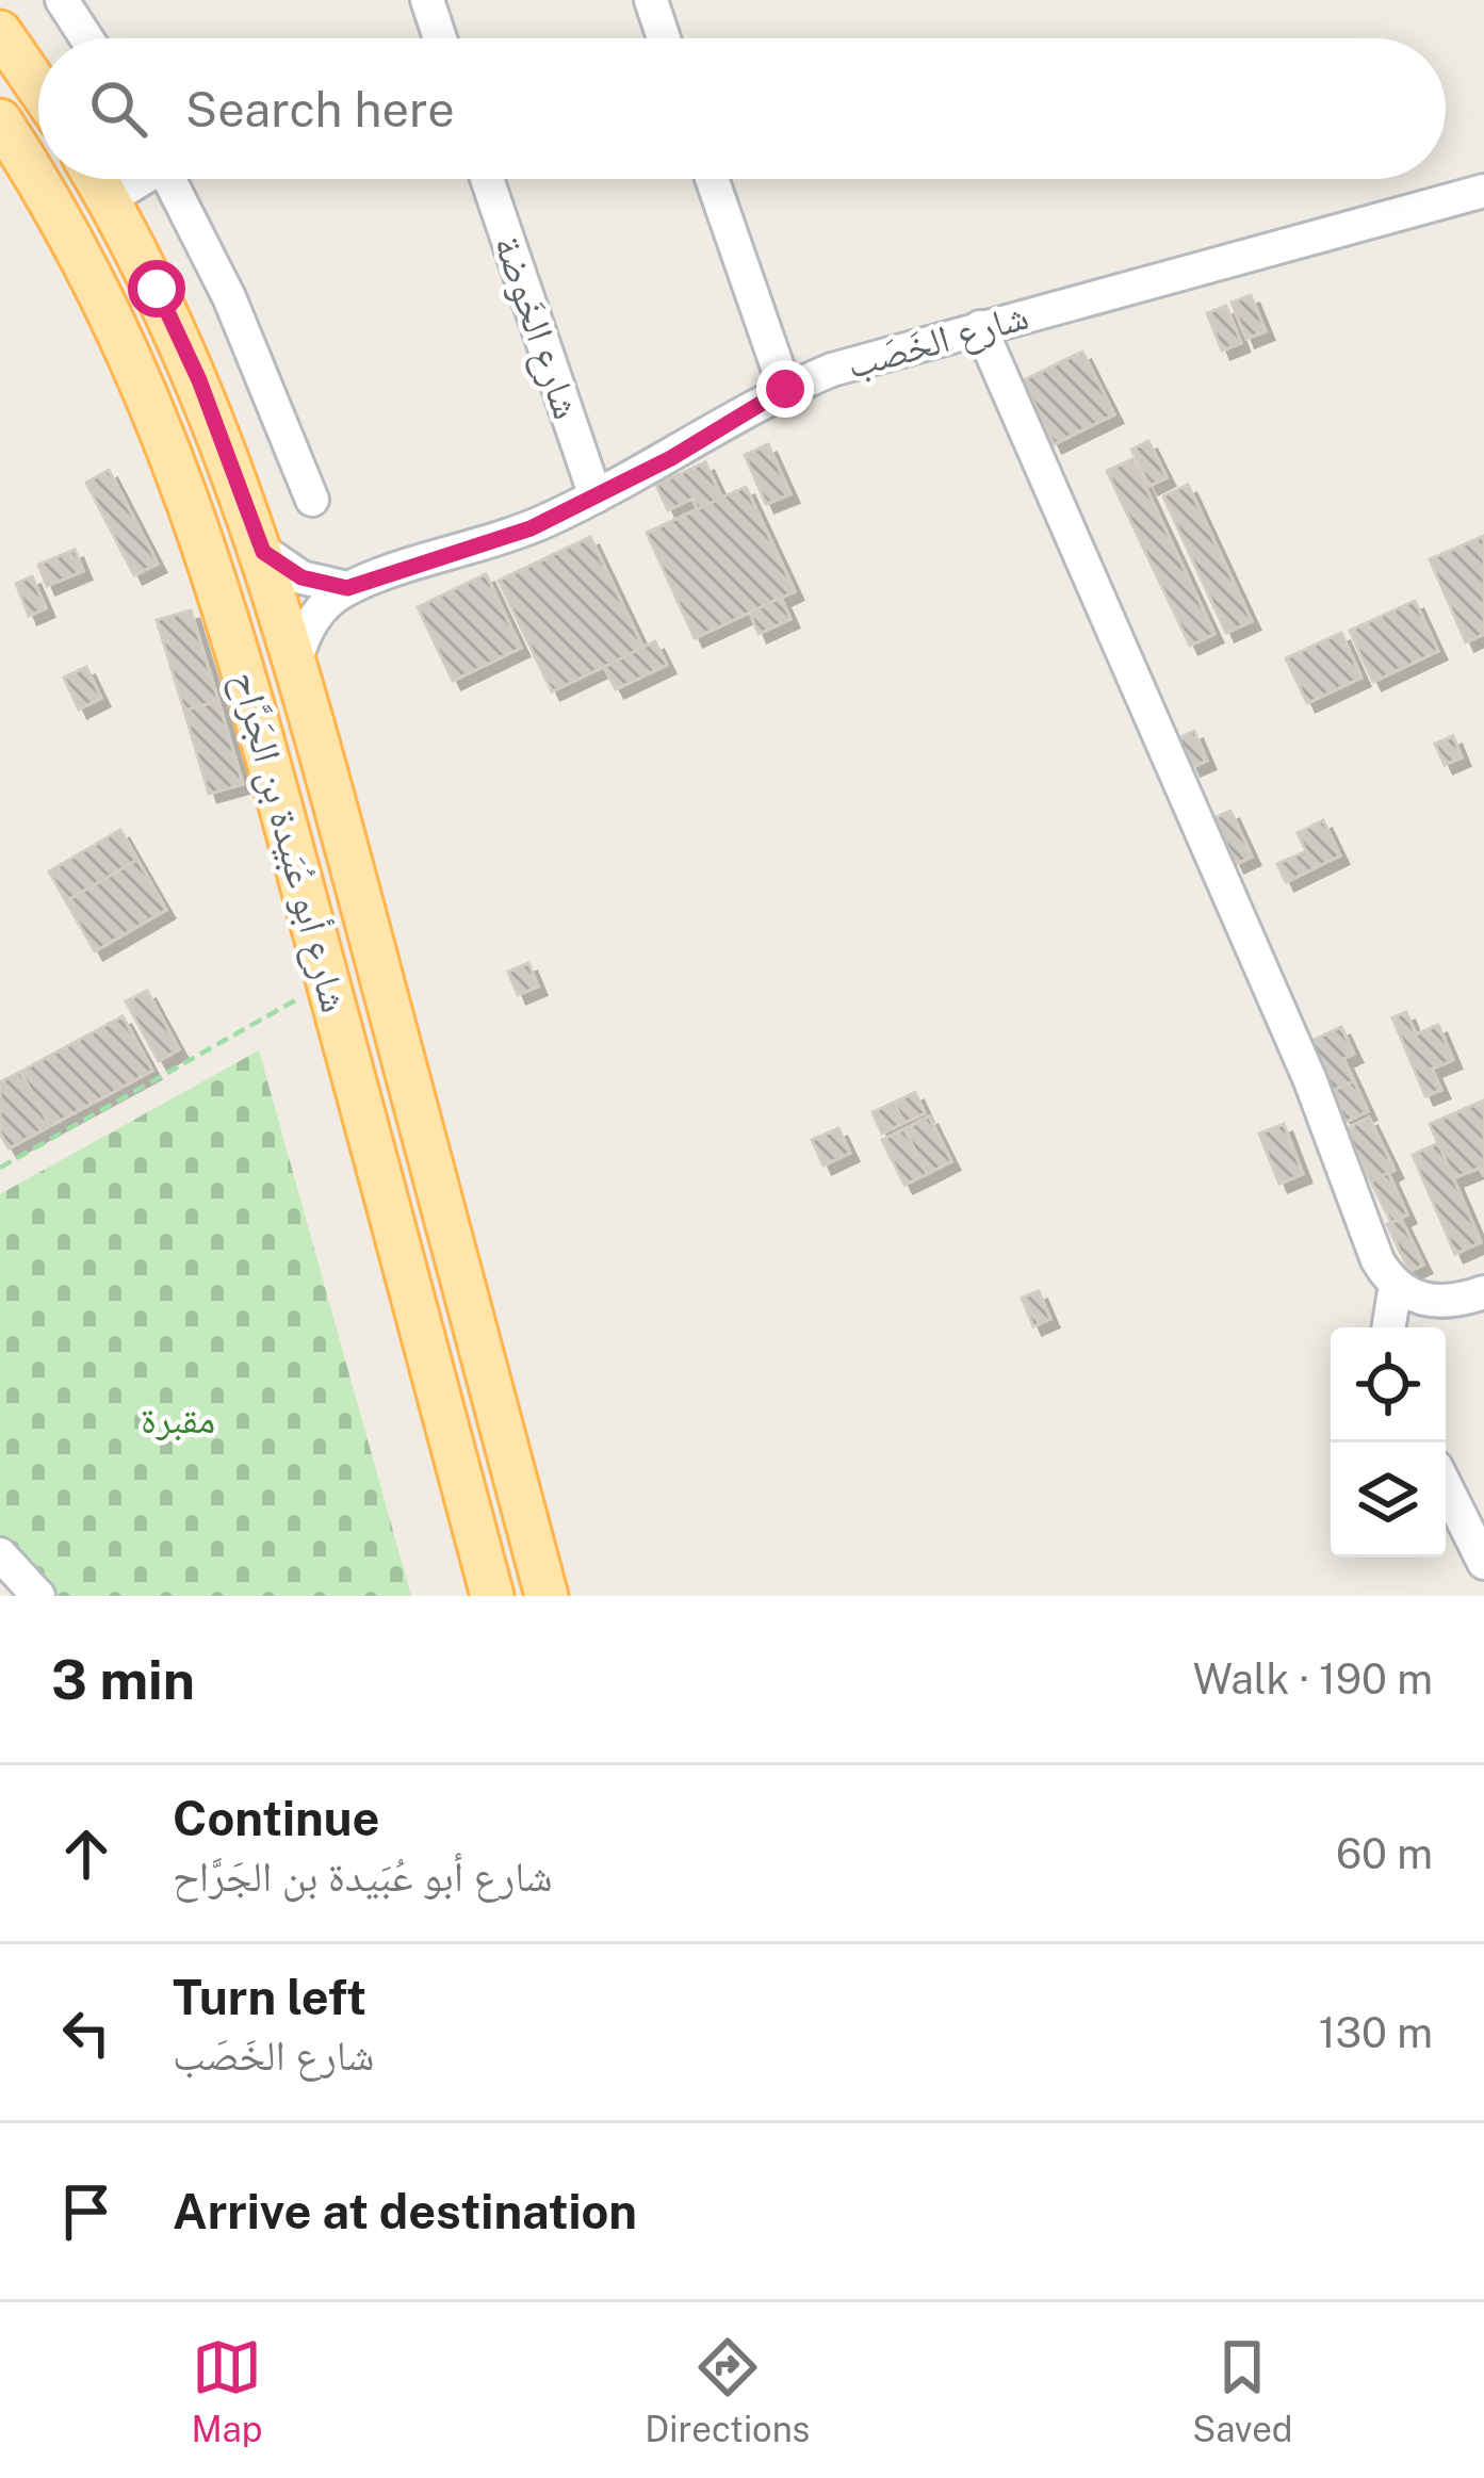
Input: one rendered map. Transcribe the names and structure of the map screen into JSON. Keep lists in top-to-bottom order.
{
  "streets": {
    "main road": ["شارع أبو عُبَيدة بن الجَرَّاح"],
    "street": ["شارع الخَوضة", "شارع الخَصَب"]
  },
  "crossings": [
    ["شارع الخَوضة", "شارع الخَصَب"]
  ],
  "parks": ["مقبرة"],
  "page": {
    "search": "Search here",
    "heading": ["3 min", "Walk · 190 m"],
    "list": [
      ["Continue", "شارع أبو عُبَيدة بن الجَرَّاح", "60 m"],
      ["Turn left", "شارع الخَصَب", "130 m"],
      "Arrive at destination"
    ],
    "nav": ["Map", "Directions", "Saved"]
  }
}
